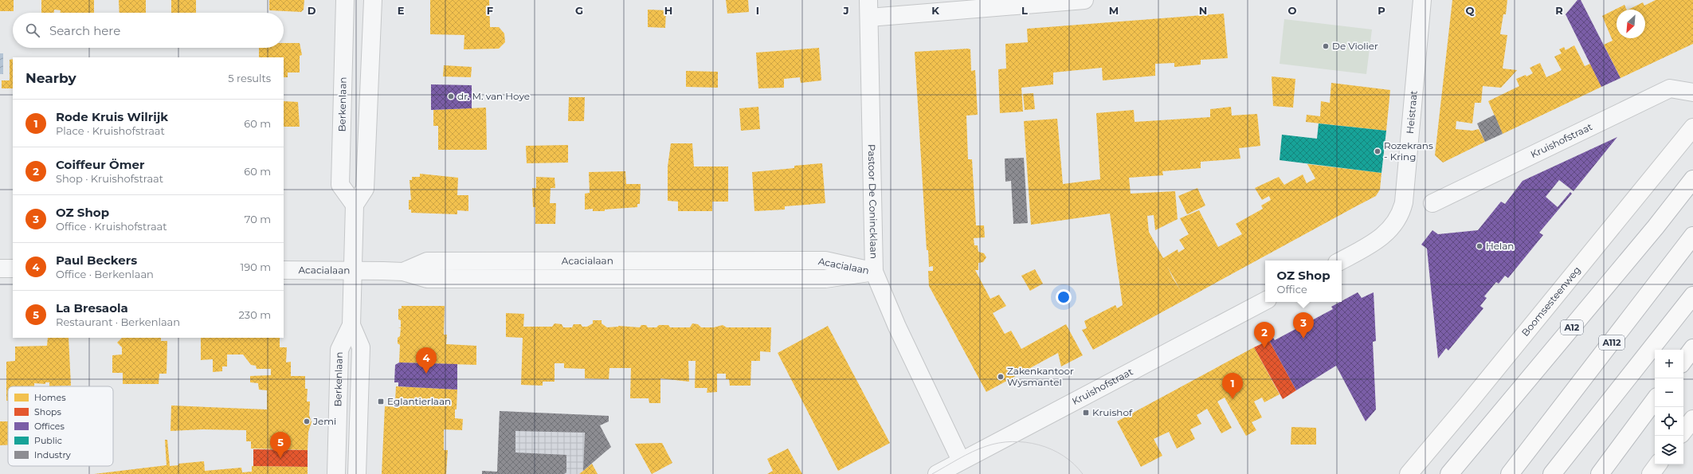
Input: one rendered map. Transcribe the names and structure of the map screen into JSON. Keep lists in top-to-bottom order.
{
  "streets": {
    "main road": ["Boomsesteenweg", "A12", "A112"],
    "street": [
      "Berkenlaan",
      "Heistraat",
      "Kruishofstraat",
      "Pastoor De Conincklaan",
      "Acacialaan"
    ]
  },
  "crossings": [
    ["Berkenlaan", "Acacialaan"],
    ["Kruishofstraat", "Pastoor De Conincklaan"],
    ["Pastoor De Conincklaan", "Acacialaan"]
  ],
  "places": {
    "other": [
      "De Violier",
      "dr. M. van Hoye",
      "Rozekrans - Kring",
      "Helan",
      "Zakenkantoor Wysmantel",
      "Jemi"
    ],
    "transit": ["Eglantierlaan", "Kruishof"]
  },
  "legend": [
    "Homes",
    "Shops",
    "Offices",
    "Public",
    "Industry"
  ],
  "north": "bottom left",
  "page": {
    "search": "Search here",
    "heading": ["Nearby", "5 results"],
    "list": [
      {
        "mark": "1",
        "name": "Rode Kruis Wilrijk",
        "note": "Place · Kruishofstraat",
        "value": "60 m"
      },
      {
        "mark": "2",
        "name": "Coiffeur Ömer",
        "note": "Shop · Kruishofstraat",
        "value": "60 m"
      },
      {
        "mark": "3",
        "name": "OZ Shop",
        "note": "Office · Kruishofstraat",
        "value": "70 m"
      },
      {
        "mark": "4",
        "name": "Paul Beckers",
        "note": "Office · Berkenlaan",
        "value": "190 m"
      },
      {
        "mark": "5",
        "name": "La Bresaola",
        "note": "Restaurant · Berkenlaan",
        "value": "230 m"
      }
    ],
    "popup": ["OZ Shop", "Office"],
    "pins": [
      "3",
      "2",
      "4",
      "1",
      "5"
    ],
    "map_buttons": ["+", "−"]
  },
  "grid": {
    "columns": [
      "D",
      "E",
      "F",
      "G",
      "H",
      "I",
      "J",
      "K",
      "L",
      "M",
      "N",
      "O",
      "P",
      "Q",
      "R"
    ]
  }
}
